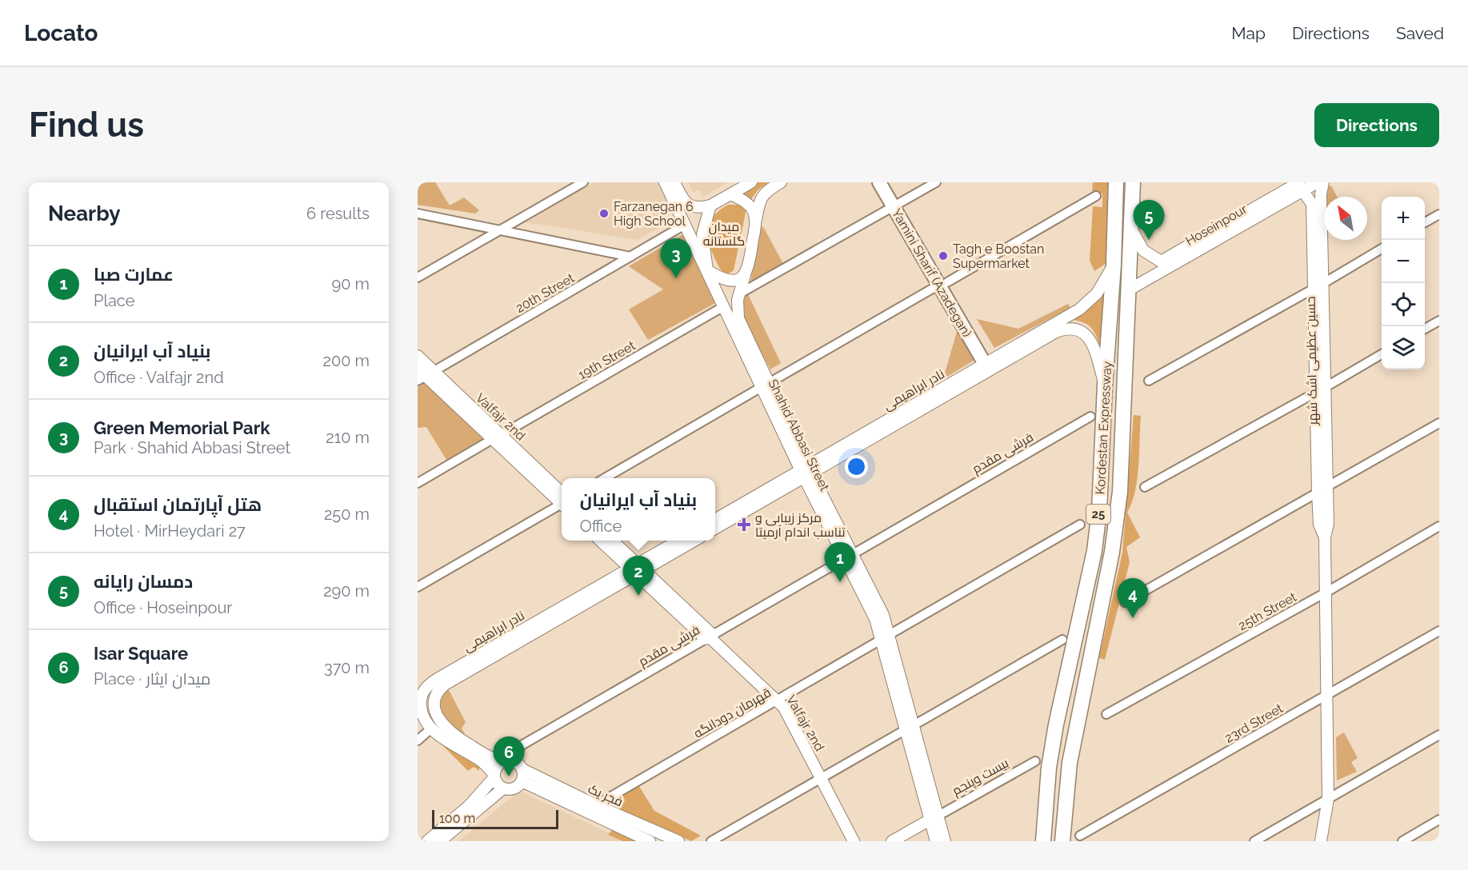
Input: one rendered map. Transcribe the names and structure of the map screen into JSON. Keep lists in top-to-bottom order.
{
  "streets": {
    "highway": ["Kordestan Expressway", "25"],
    "main road": ["Yamini Sharif (Azadegan)"],
    "street": [
      "Hoseinpour",
      "20th Street",
      "19th Street",
      "حسین عظیمی اشک شهر",
      "نادر ابراهیمی",
      "Valfajr 2nd",
      "Shahid Abbasi Street",
      "فرشی مقدم",
      "25th Street",
      "قهرمان دودانگه",
      "23rd Street",
      "بیست وپنجم",
      "فجر یک"
    ]
  },
  "crossings": [
    ["Hoseinpour", "حسین عظیمی اشک شهر"],
    ["Hoseinpour", "Kordestan Expressway"],
    ["Yamini Sharif (Azadegan)", "نادر ابراهیمی"],
    ["20th Street", "Valfajr 2nd"],
    ["20th Street", "Shahid Abbasi Street"],
    ["19th Street", "Valfajr 2nd"],
    ["19th Street", "Shahid Abbasi Street"],
    ["حسین عظیمی اشک شهر", "25th Street"],
    ["حسین عظیمی اشک شهر", "23rd Street"],
    ["نادر ابراهیمی", "Valfajr 2nd"],
    ["نادر ابراهیمی", "Kordestan Expressway"],
    ["نادر ابراهیمی", "Shahid Abbasi Street"],
    ["نادر ابراهیمی", "فرشی مقدم"],
    ["نادر ابراهیمی", "فجر یک"],
    ["Valfajr 2nd", "فرشی مقدم"],
    ["Valfajr 2nd", "قهرمان دودانگه"],
    ["Shahid Abbasi Street", "فرشی مقدم"],
    ["Shahid Abbasi Street", "قهرمان دودانگه"],
    ["Shahid Abbasi Street", "بیست وپنجم"],
    ["فرشی مقدم", "فجر یک"],
    ["قهرمان دودانگه", "فجر یک"]
  ],
  "parks": ["میدان گلستانه"],
  "places": {
    "other": ["Farzanegan 6 High School", "Tagh e Boostan Supermarket"],
    "health": ["مرکز زیبایی و تناسب اندام آرمیتا"]
  },
  "scale_bar": "100 m",
  "north": "top left",
  "page": {
    "header": "Locato",
    "nav": ["Map", "Directions", "Saved"],
    "buttons": "Directions",
    "title": "Find us",
    "heading": ["Nearby", "6 results"],
    "map_buttons": ["+", "−"],
    "pins": [
      "5",
      "3",
      "1",
      "2",
      "4",
      "6"
    ],
    "list": [
      {
        "mark": "1",
        "name": "عمارت صبا",
        "note": "Place",
        "value": "90 m"
      },
      {
        "mark": "2",
        "name": "بنیاد آب ایرانیان",
        "note": "Office · Valfajr 2nd",
        "value": "200 m"
      },
      {
        "mark": "3",
        "name": "Green Memorial Park",
        "note": "Park · Shahid Abbasi Street",
        "value": "210 m"
      },
      {
        "mark": "4",
        "name": "هتل آپارتمان استقبال",
        "note": "Hotel · MirHeydari 27",
        "value": "250 m"
      },
      {
        "mark": "5",
        "name": "دمسان رایانه",
        "note": "Office · Hoseinpour",
        "value": "290 m"
      },
      {
        "mark": "6",
        "name": "Isar Square",
        "note": "Place · میدان ایثار",
        "value": "370 m"
      }
    ],
    "popup": ["بنیاد آب ایرانیان", "Office"],
    "scale": "100 m"
  }
}
